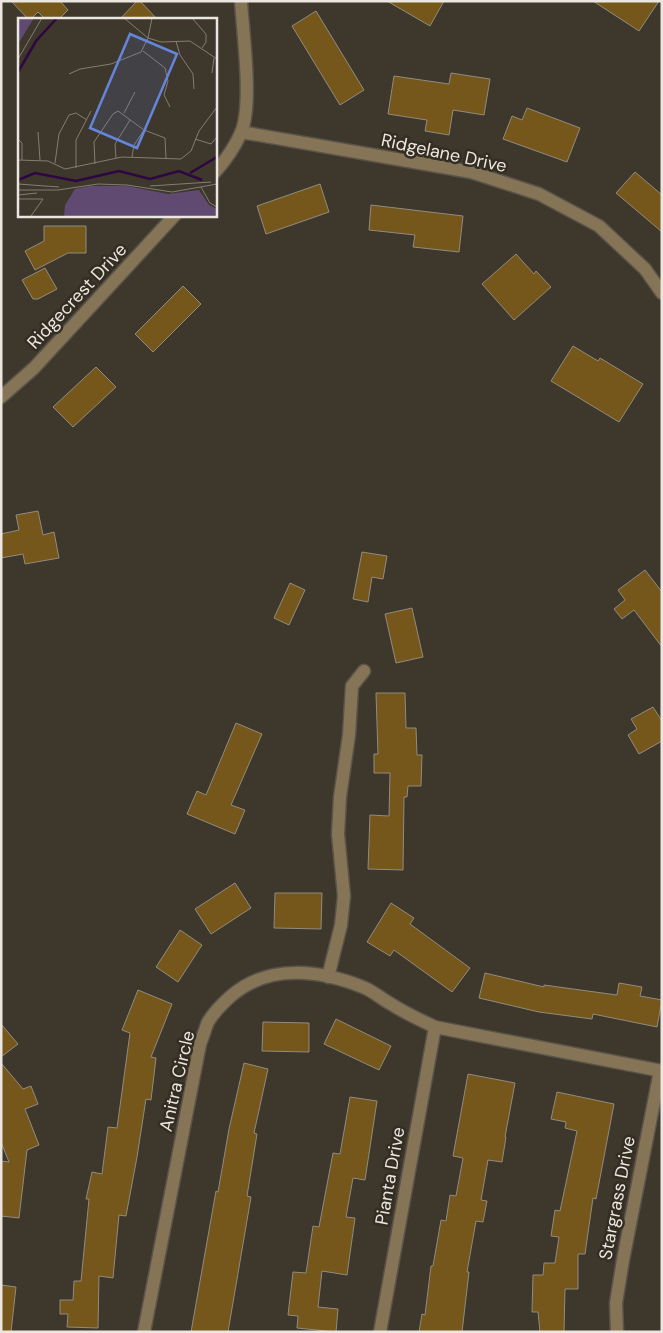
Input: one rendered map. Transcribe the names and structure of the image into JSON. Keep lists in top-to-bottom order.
{
  "streets": {
    "street": [
      "Ridgelane Drive",
      "Ridgecrest Drive",
      "Anitra Circle",
      "Pianta Drive",
      "Stargrass Drive"
    ]
  },
  "crossings": [
    ["Anitra Circle", "Pianta Drive"],
    ["Anitra Circle", "Stargrass Drive"]
  ]
}
